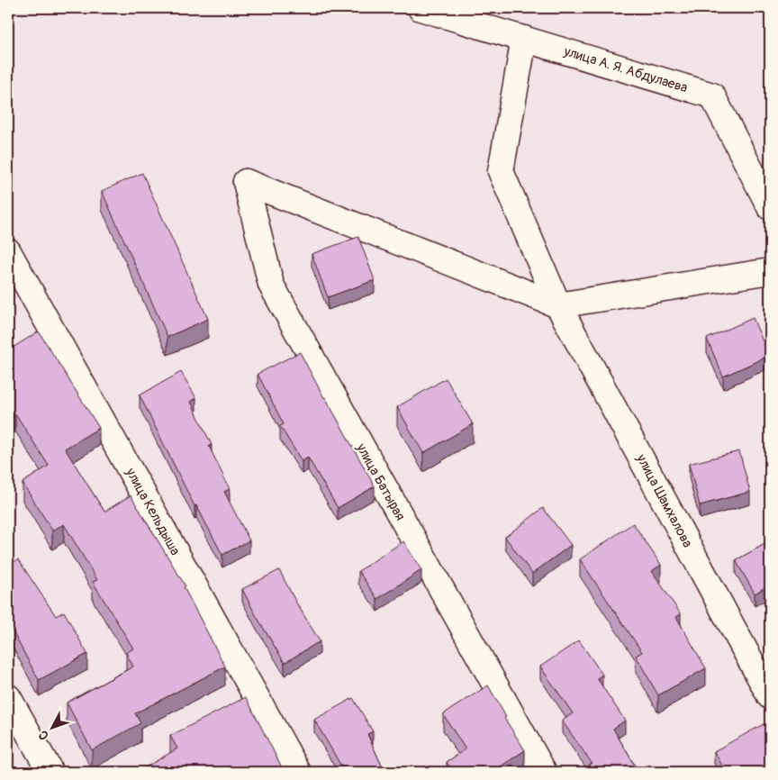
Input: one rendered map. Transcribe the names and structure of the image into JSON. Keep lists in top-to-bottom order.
{
  "streets": {
    "street": [
      "улица А. Я. Абдулаева",
      "улица Батырая",
      "улица Шамхалова",
      "улица Кельдыша"
    ]
  },
  "crossings": [
    ["улица А. Я. Абдулаева", "улица Шамхалова"],
    ["улица Батырая", "улица Шамхалова"]
  ],
  "north": "bottom left"
}
